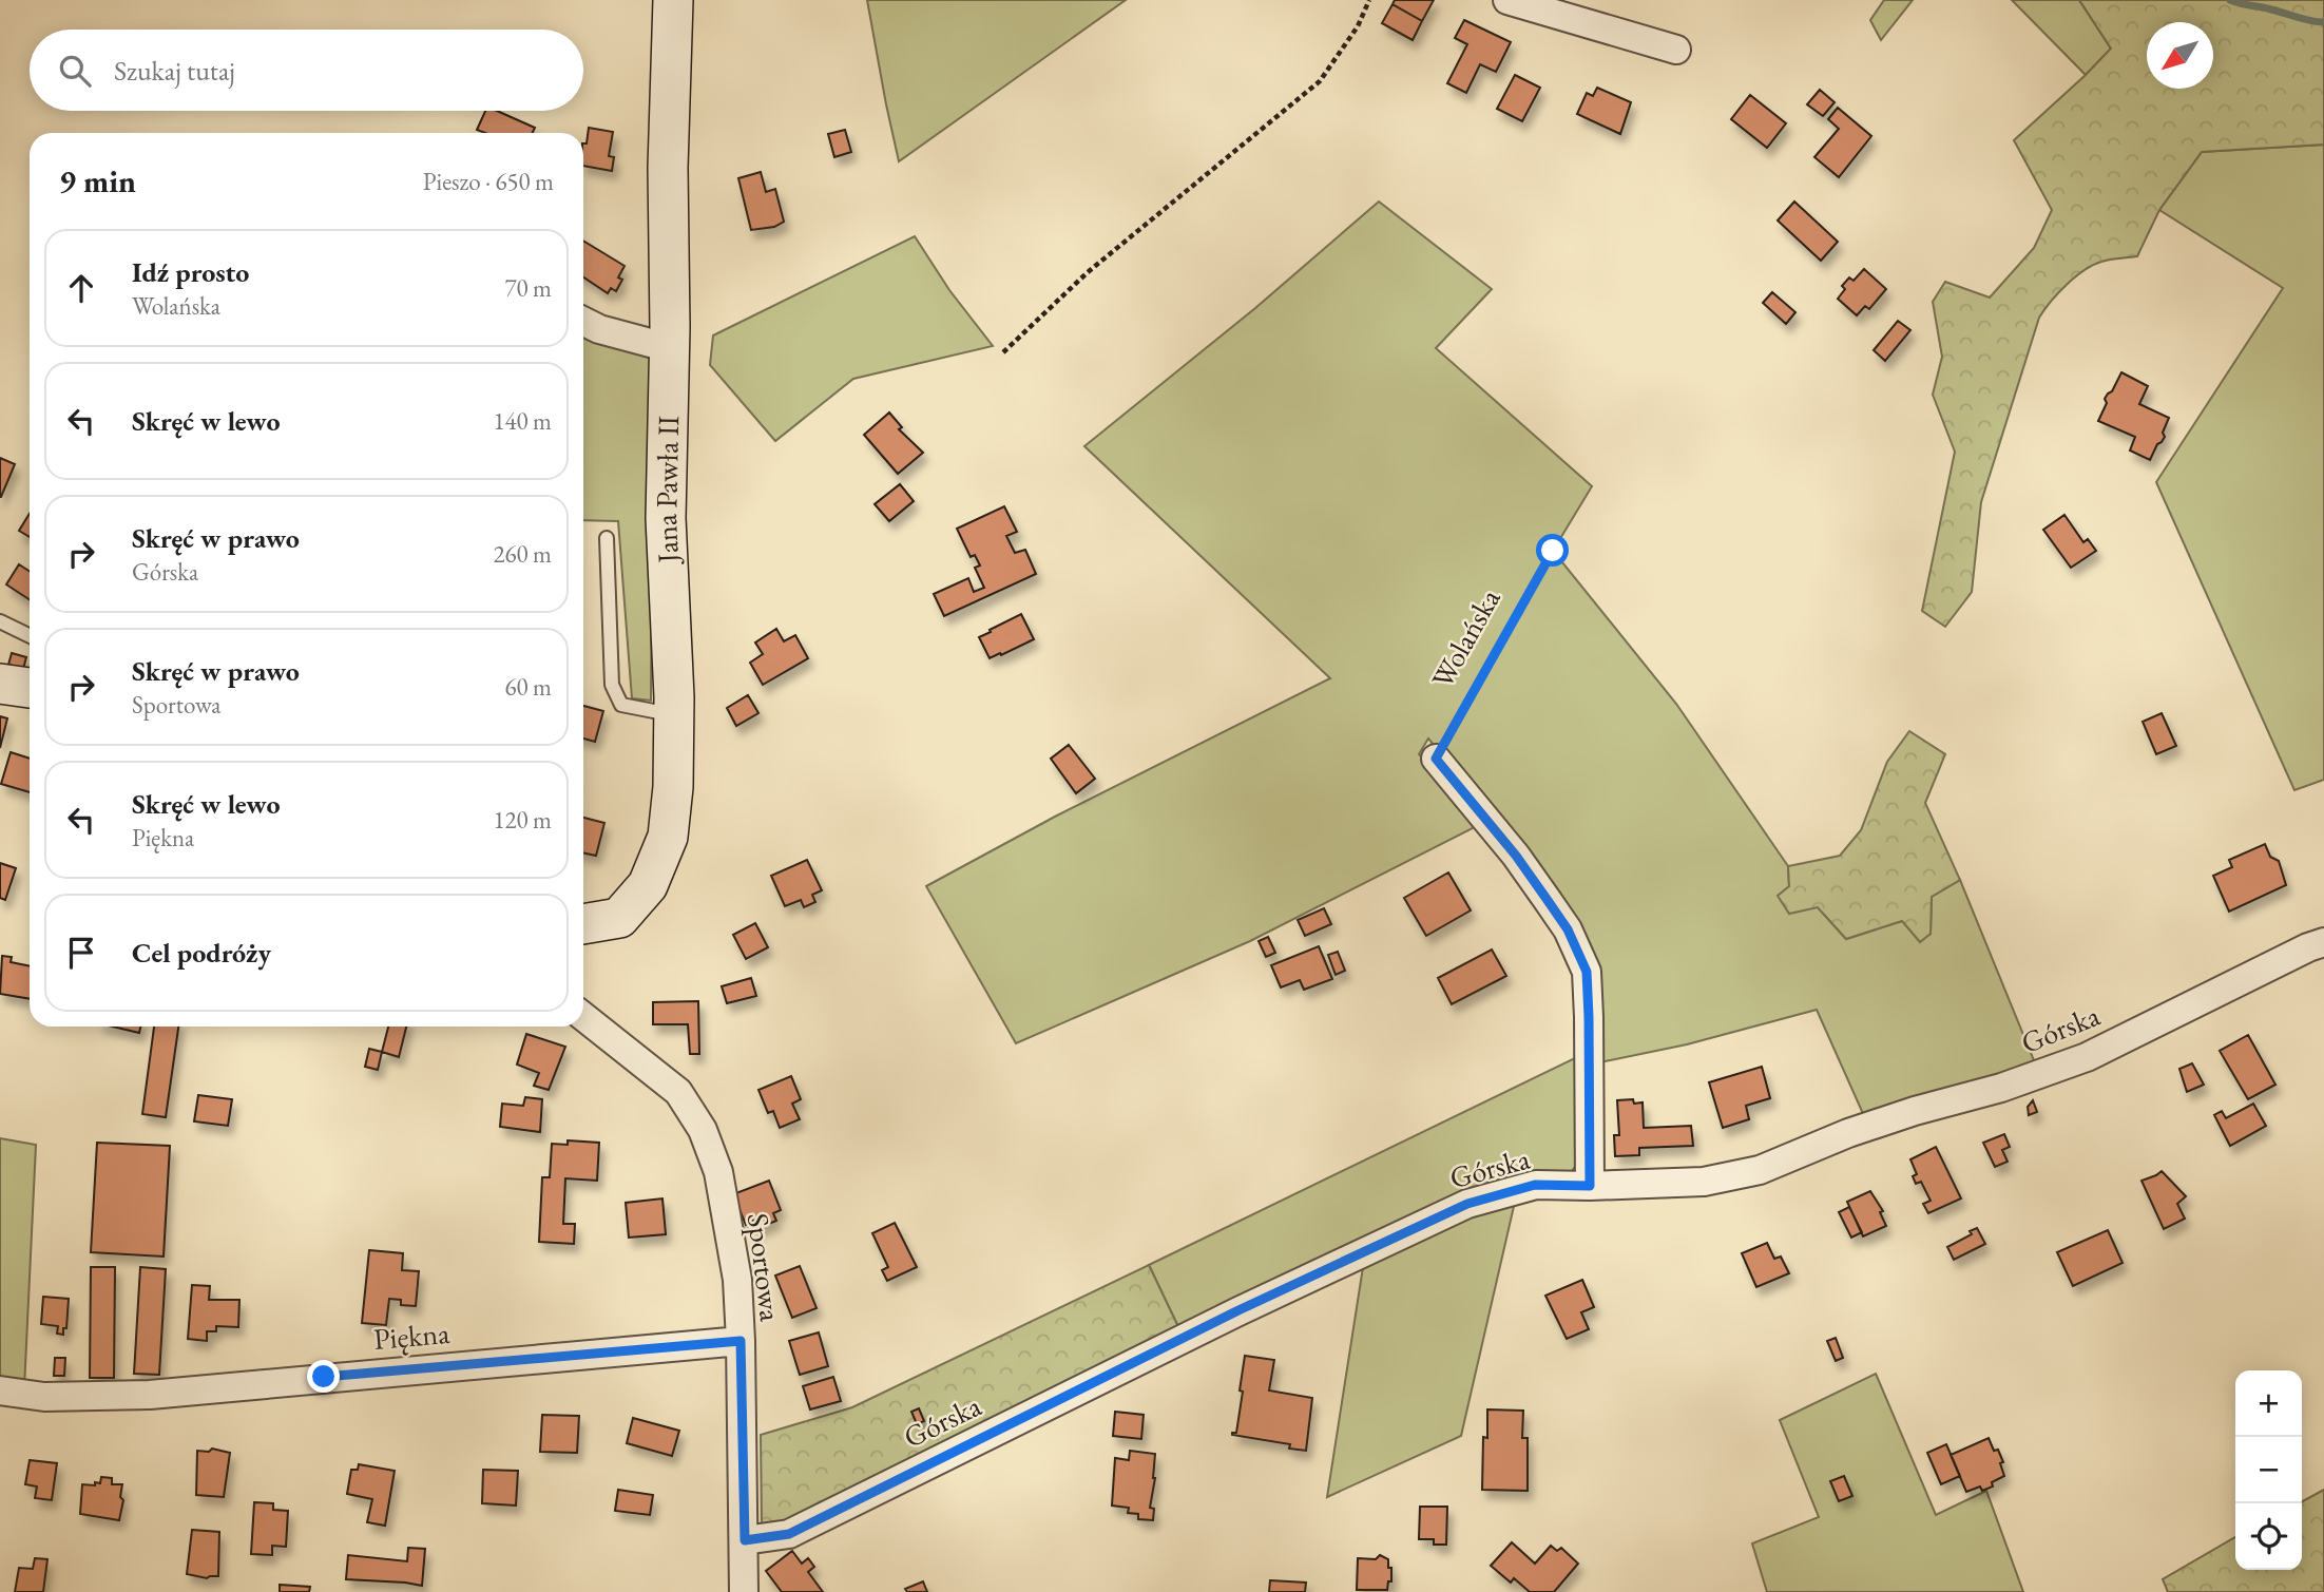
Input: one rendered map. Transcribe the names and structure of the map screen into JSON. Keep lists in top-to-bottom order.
{
  "streets": {
    "street": [
      "Jana Pawła II",
      "Górska",
      "Sportowa",
      "Piękna"
    ],
    "path": ["Wolańska"]
  },
  "crossings": [
    ["Górska", "Sportowa"],
    ["Sportowa", "Piękna"]
  ],
  "north": "bottom left",
  "page": {
    "search": "Szukaj tutaj",
    "heading": ["9 min", "Pieszo · 650 m"],
    "list": [
      ["Idź prosto", "Wolańska", "70 m"],
      ["Skręć w lewo", "140 m"],
      ["Skręć w prawo", "Górska", "260 m"],
      ["Skręć w prawo", "Sportowa", "60 m"],
      ["Skręć w lewo", "Piękna", "120 m"],
      "Cel podróży"
    ],
    "map_buttons": ["+", "−"]
  }
}
